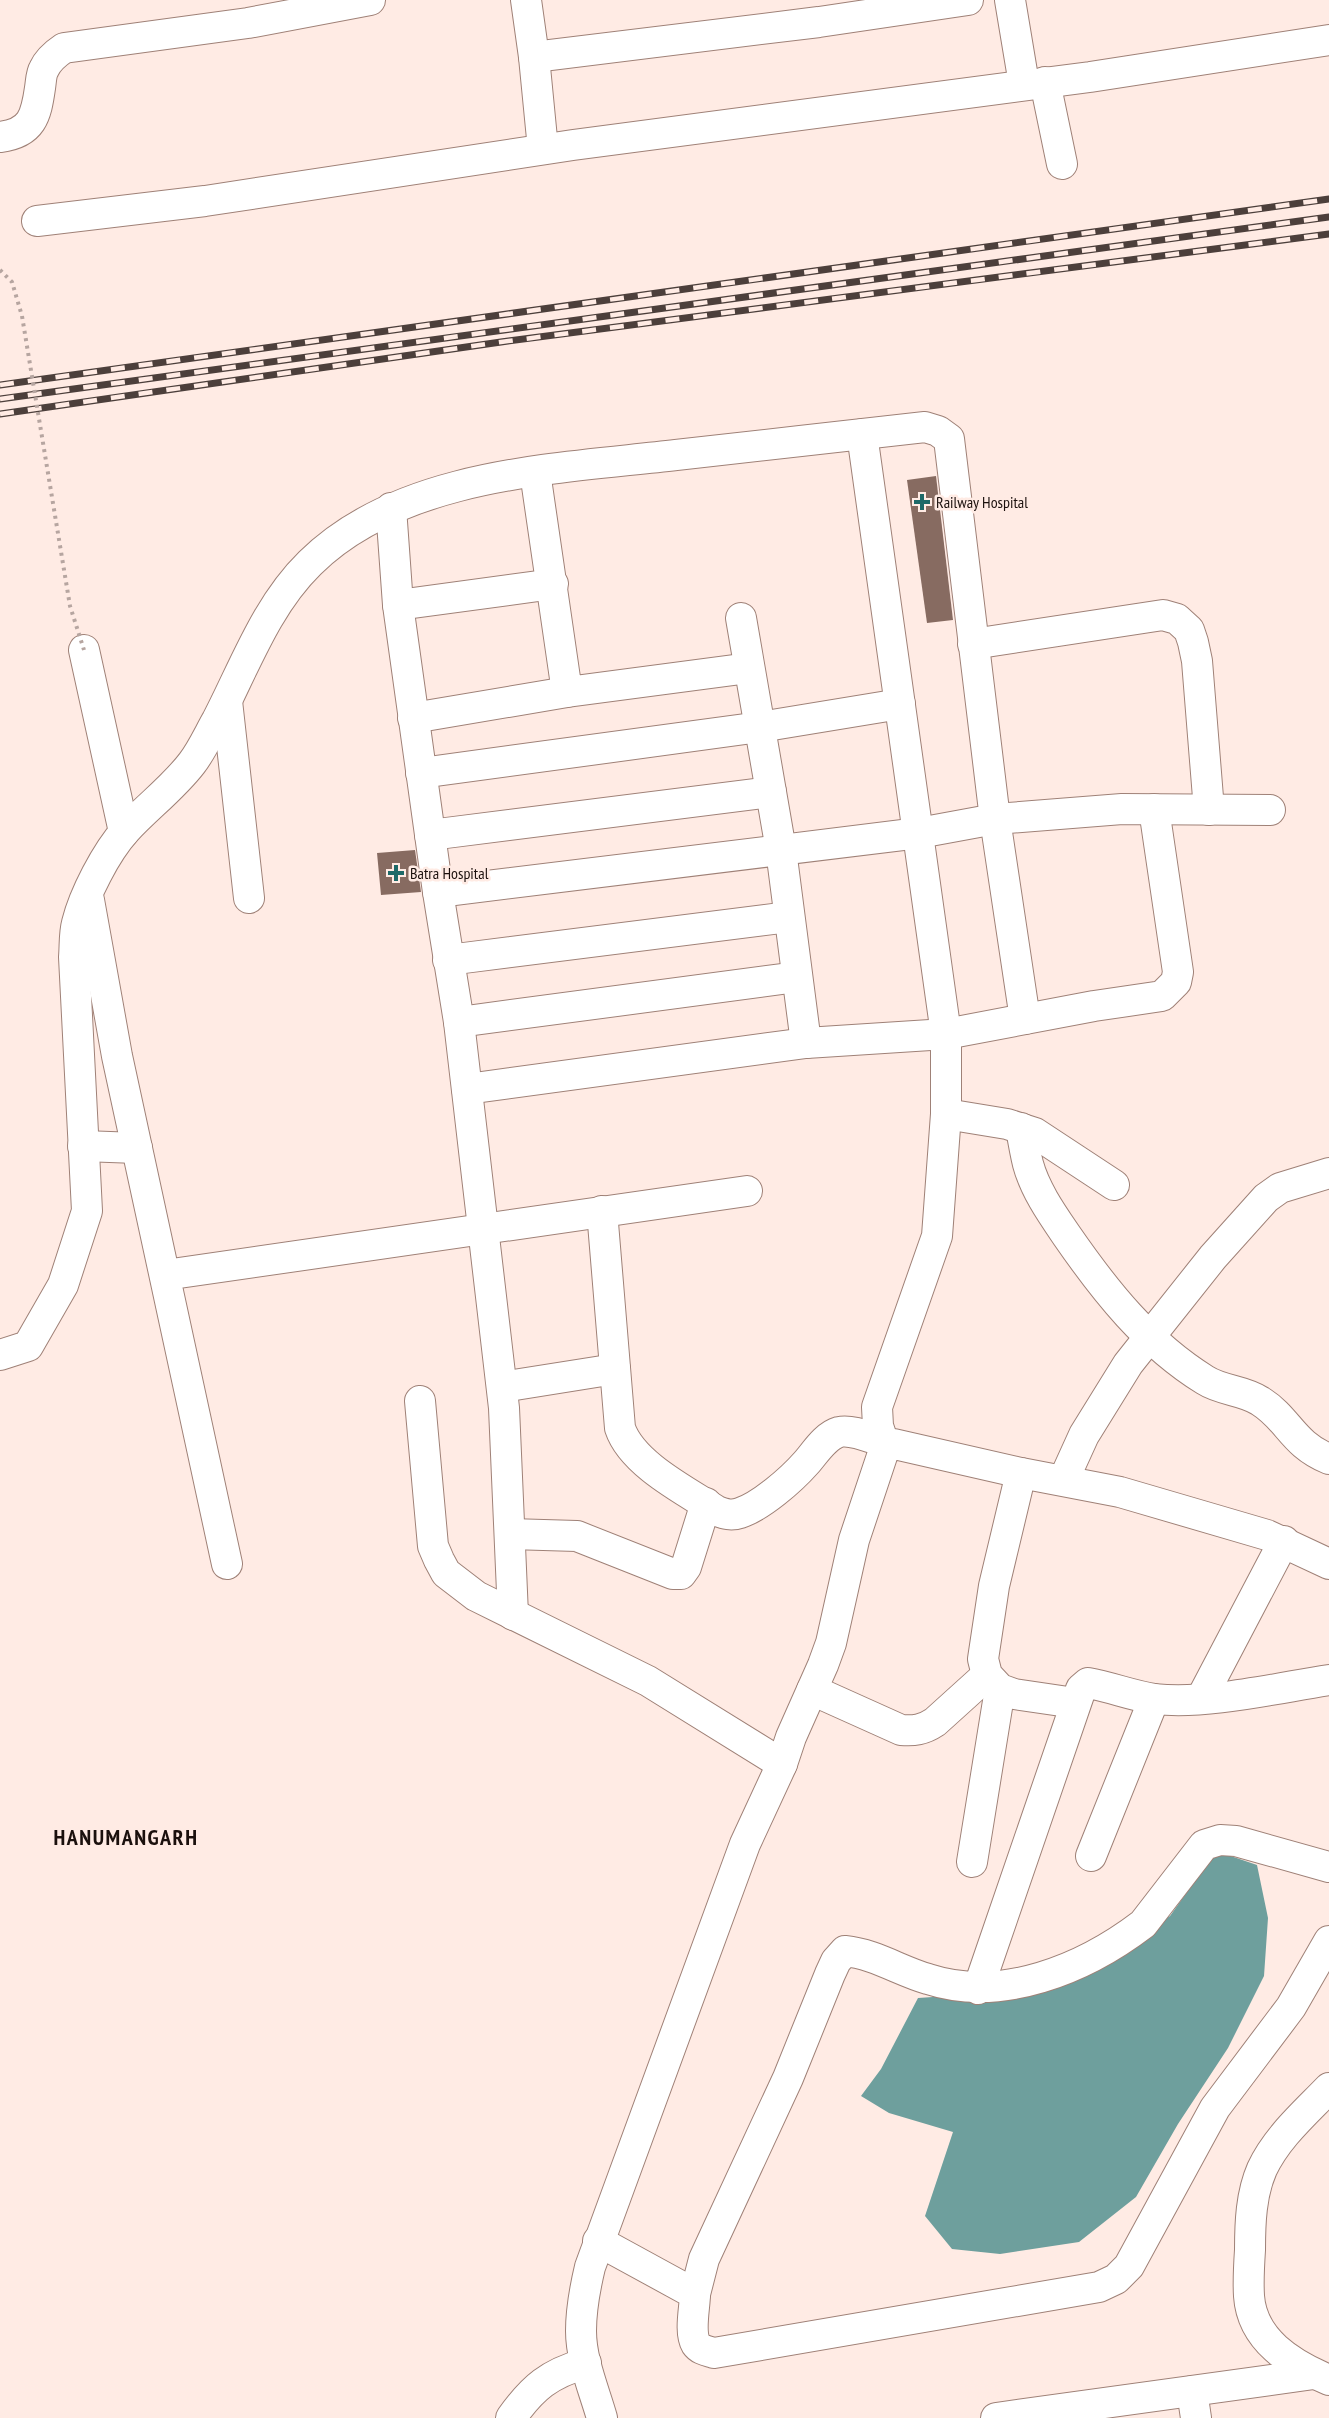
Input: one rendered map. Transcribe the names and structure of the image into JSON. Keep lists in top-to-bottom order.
{
  "districts": ["HANUMANGARH"],
  "places": {
    "health": ["Railway Hospital", "Batra Hospital"]
  }
}
